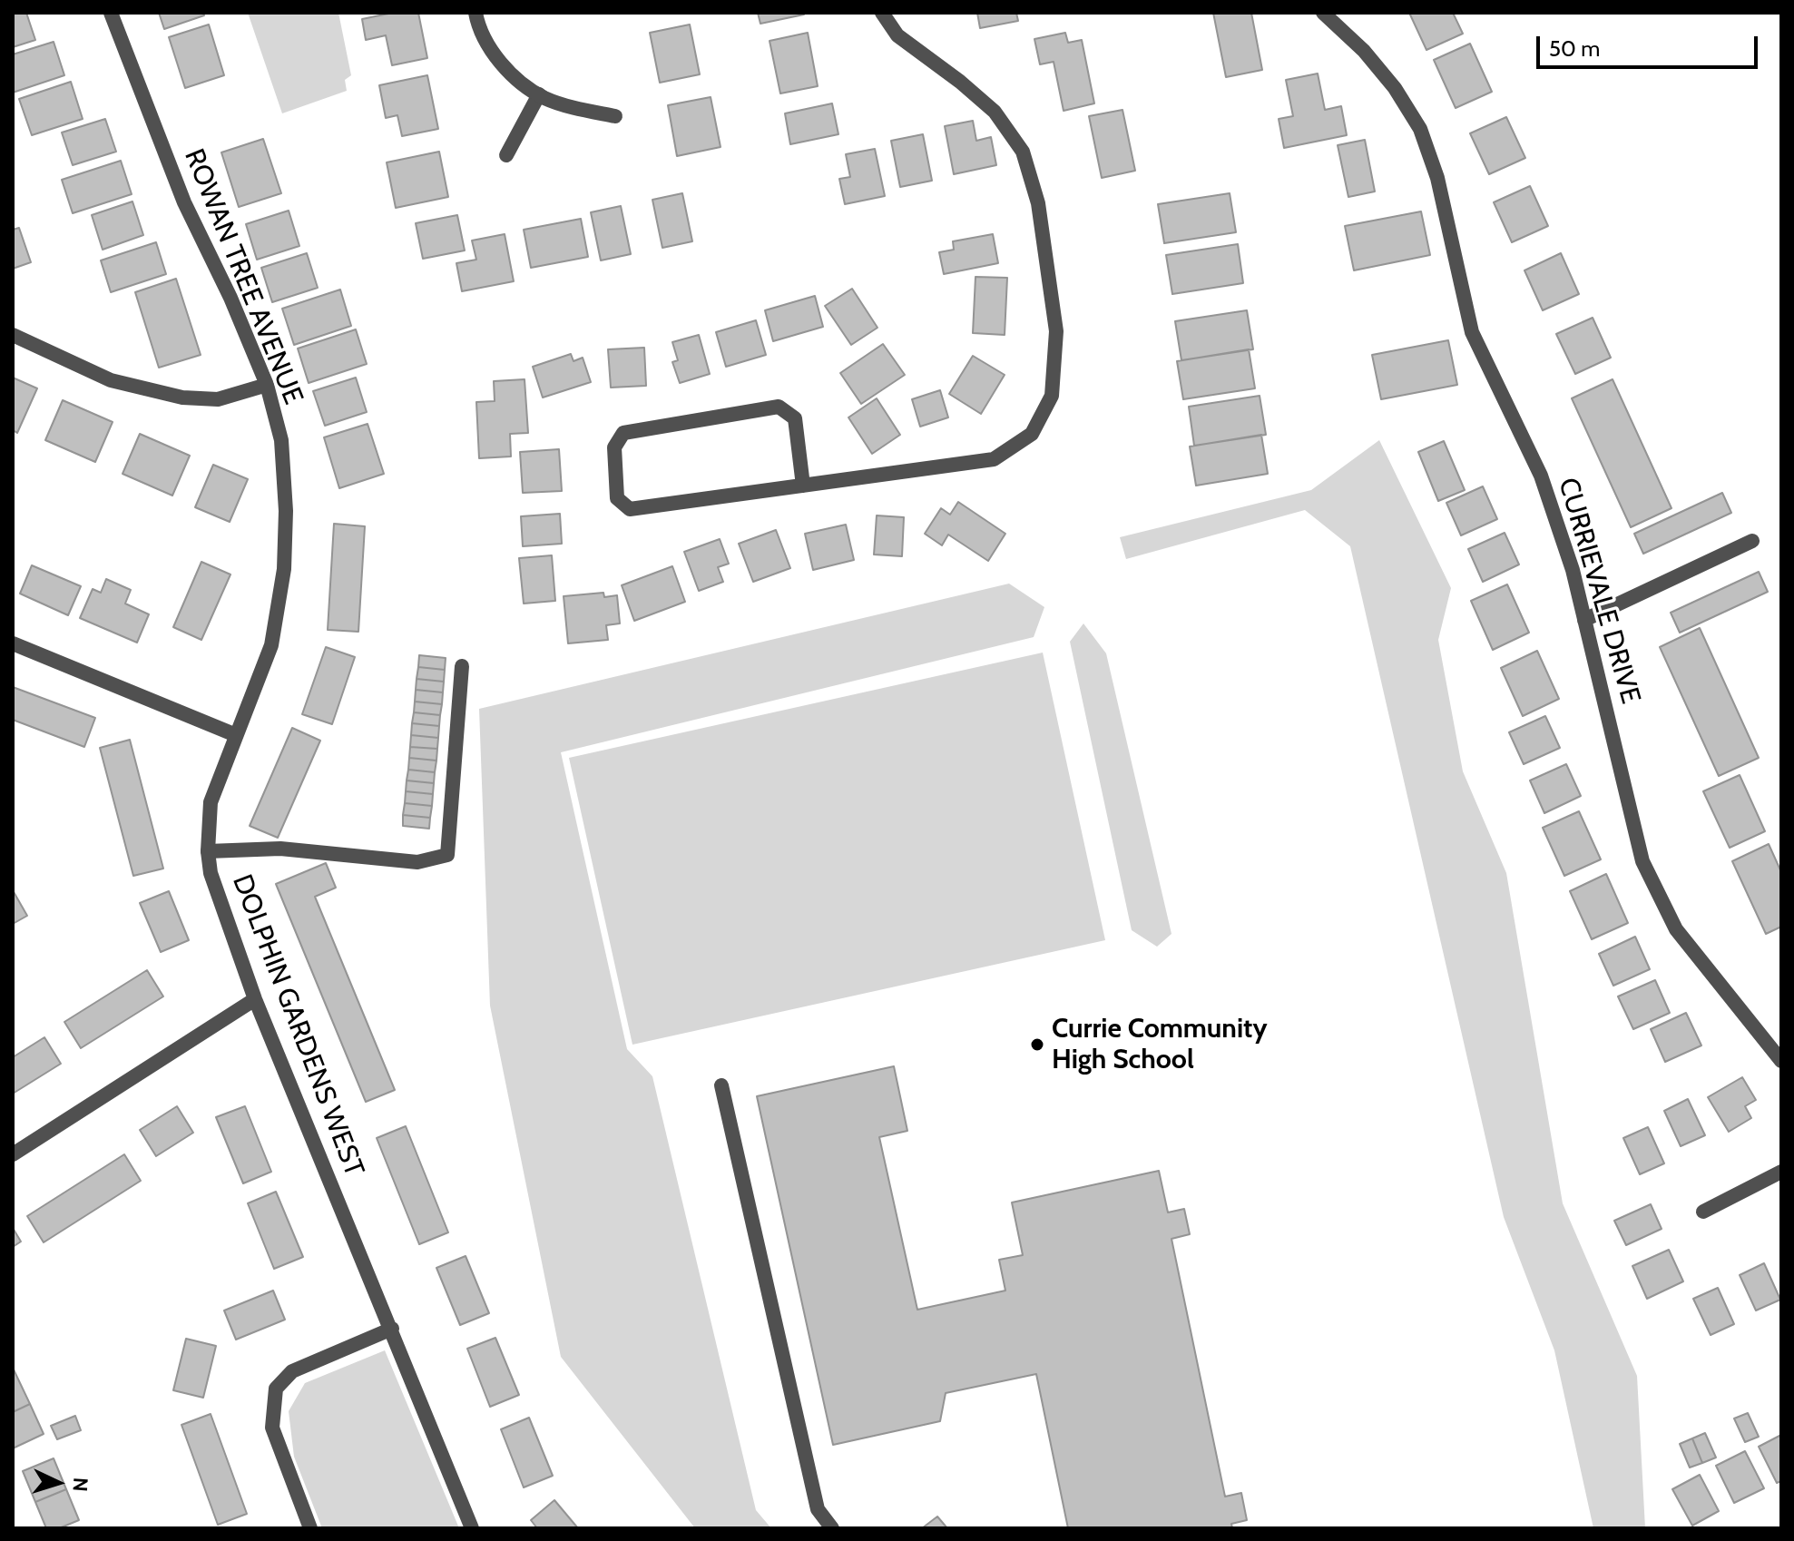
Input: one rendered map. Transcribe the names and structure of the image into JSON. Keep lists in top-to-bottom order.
{
  "streets": {
    "street": ["ROWAN TREE AVENUE", "CURRIEVALE DRIVE", "DOLPHIN GARDENS WEST"]
  },
  "crossings": [
    ["ROWAN TREE AVENUE", "DOLPHIN GARDENS WEST"]
  ],
  "places": ["Currie Community High School"],
  "scale_bar": "50 m",
  "north": "right"
}
